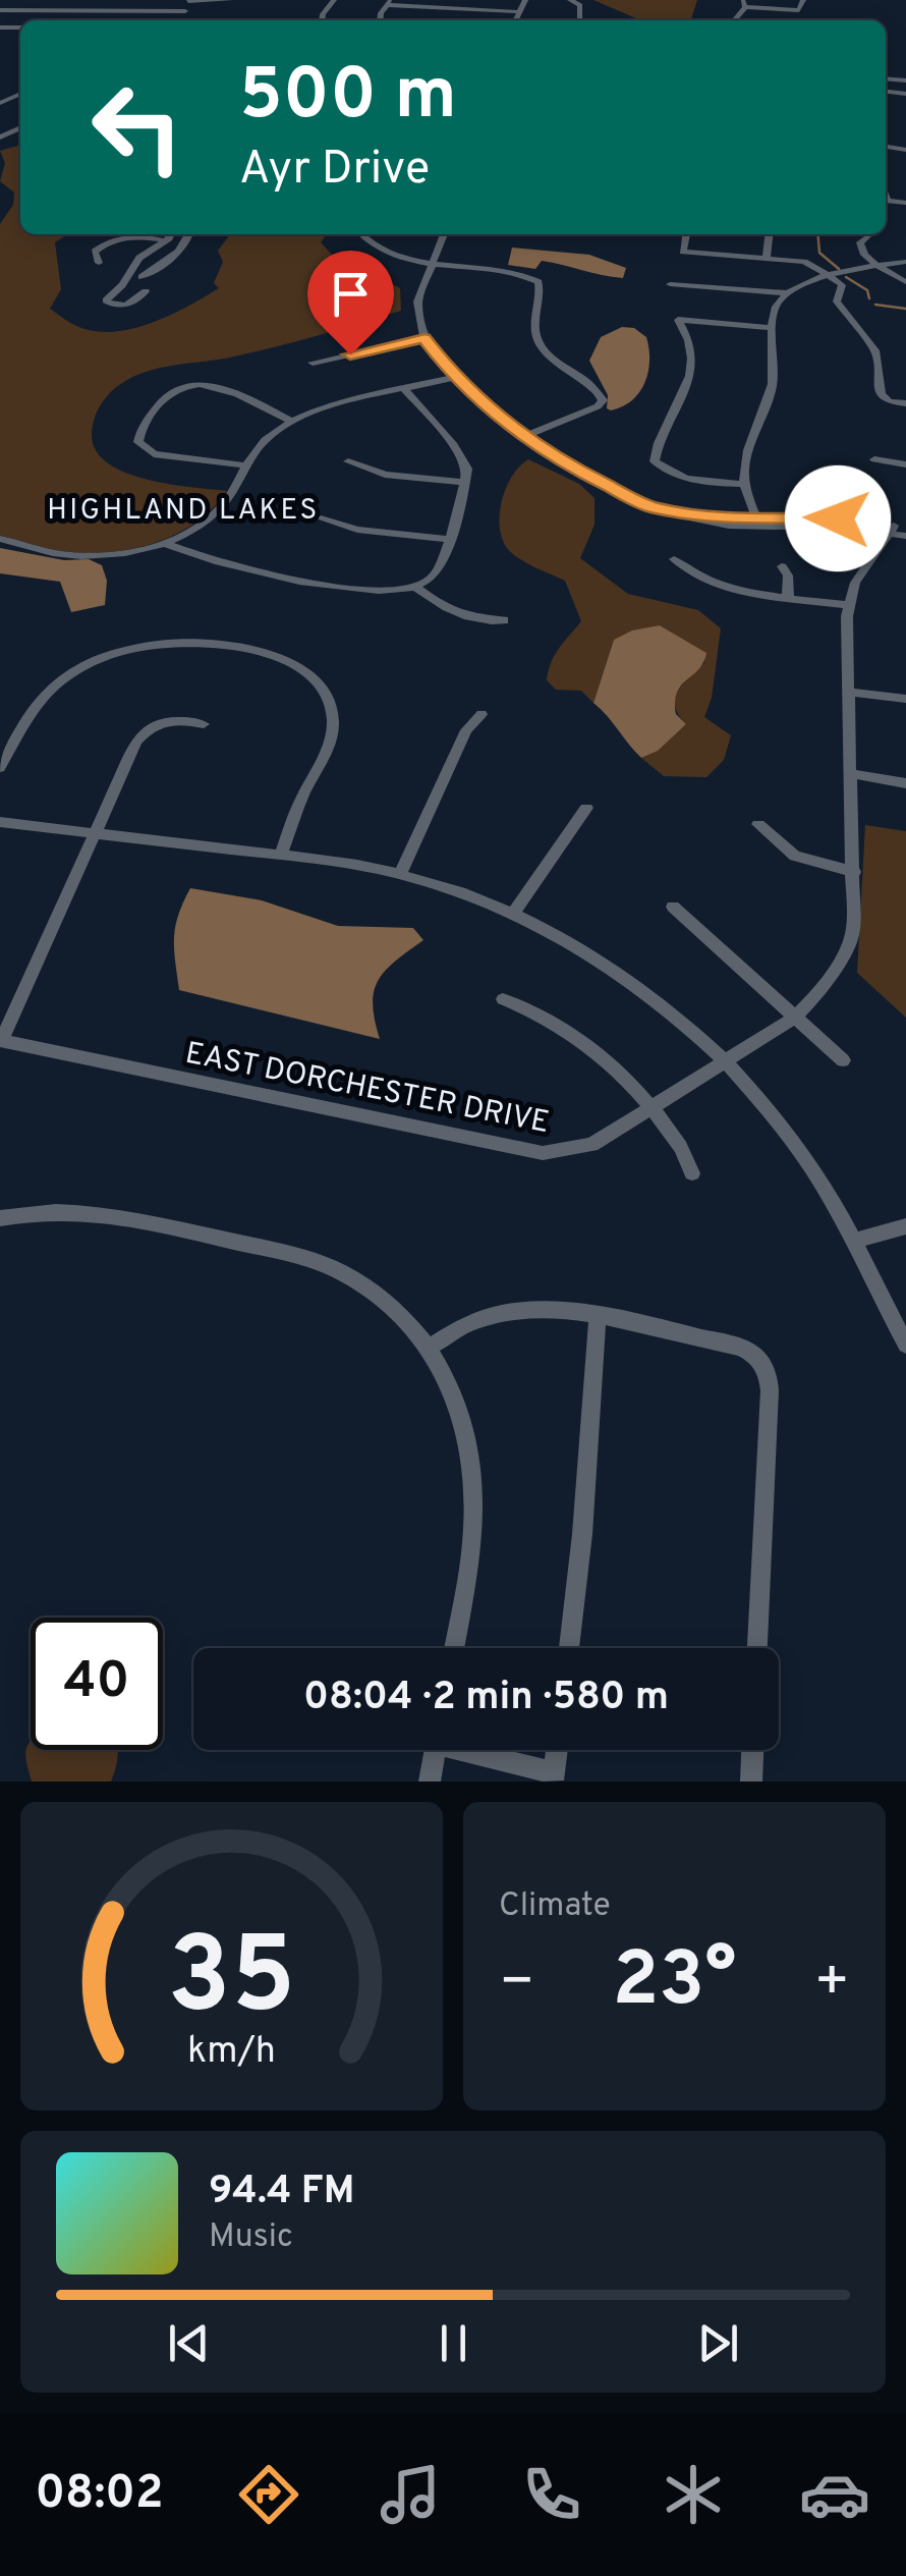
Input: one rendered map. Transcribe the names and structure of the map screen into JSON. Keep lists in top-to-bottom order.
{
  "streets": {
    "street": ["EAST DORCHESTER DRIVE"]
  },
  "districts": ["HIGHLAND LAKES"],
  "page": {
    "turn": ["500 m", "Ayr Drive"],
    "limit": "40",
    "trip": "08:04 · 2 min · 580 m",
    "tile": "Climate",
    "heat": ["−", "23°", "+"],
    "song": ["94.4 FM", "Music"],
    "tabs": "08:02",
    "gauge": ["35", "km/h"]
  }
}
